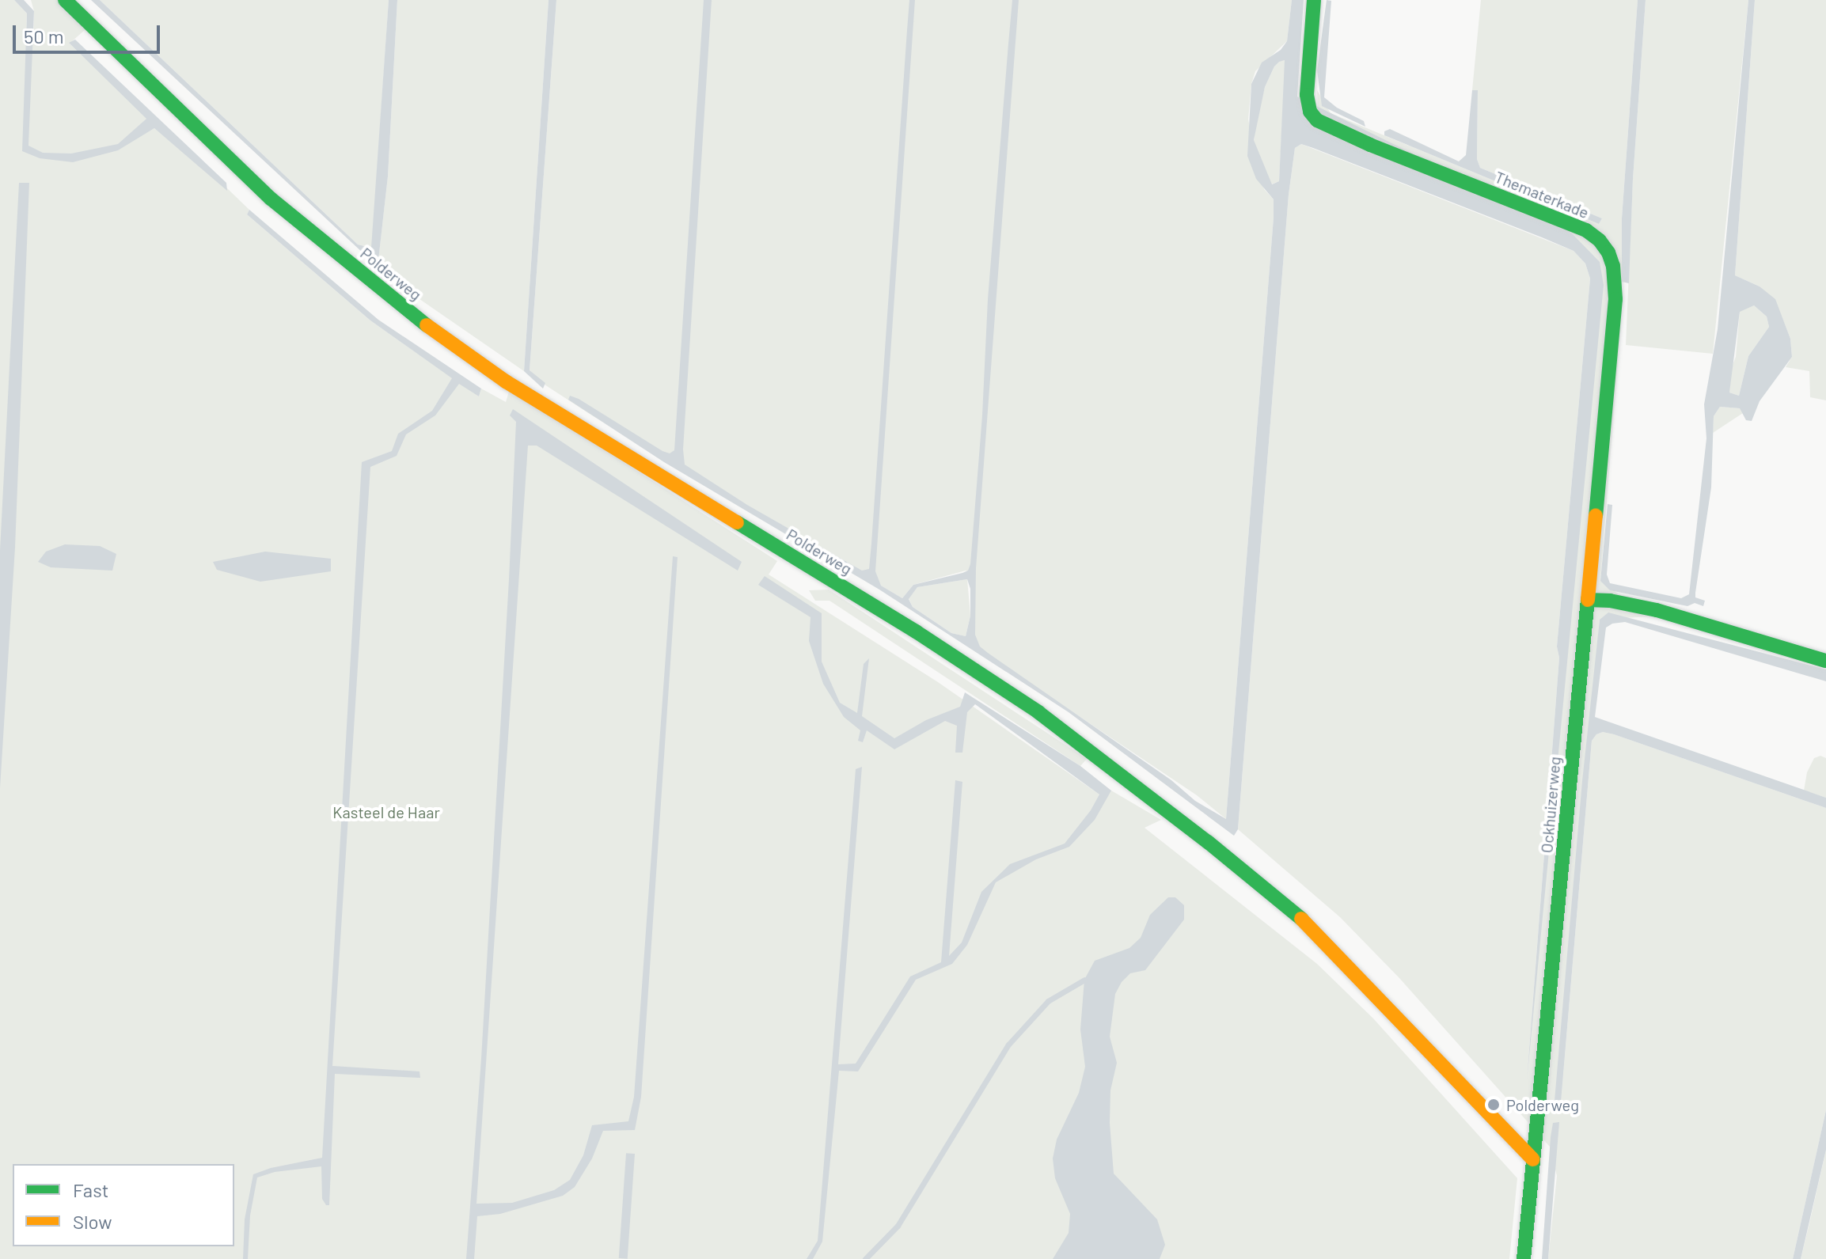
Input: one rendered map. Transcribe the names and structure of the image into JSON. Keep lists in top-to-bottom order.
{
  "streets": {
    "street": ["Thematerkade", "Polderweg", "Ockhuizerweg"]
  },
  "crossings": [
    ["Thematerkade", "Ockhuizerweg"],
    ["Polderweg", "Ockhuizerweg"]
  ],
  "parks": ["Kasteel de Haar"],
  "places": ["Polderweg"],
  "legend": ["Fast", "Slow"],
  "scale_bar": "50 m"
}
